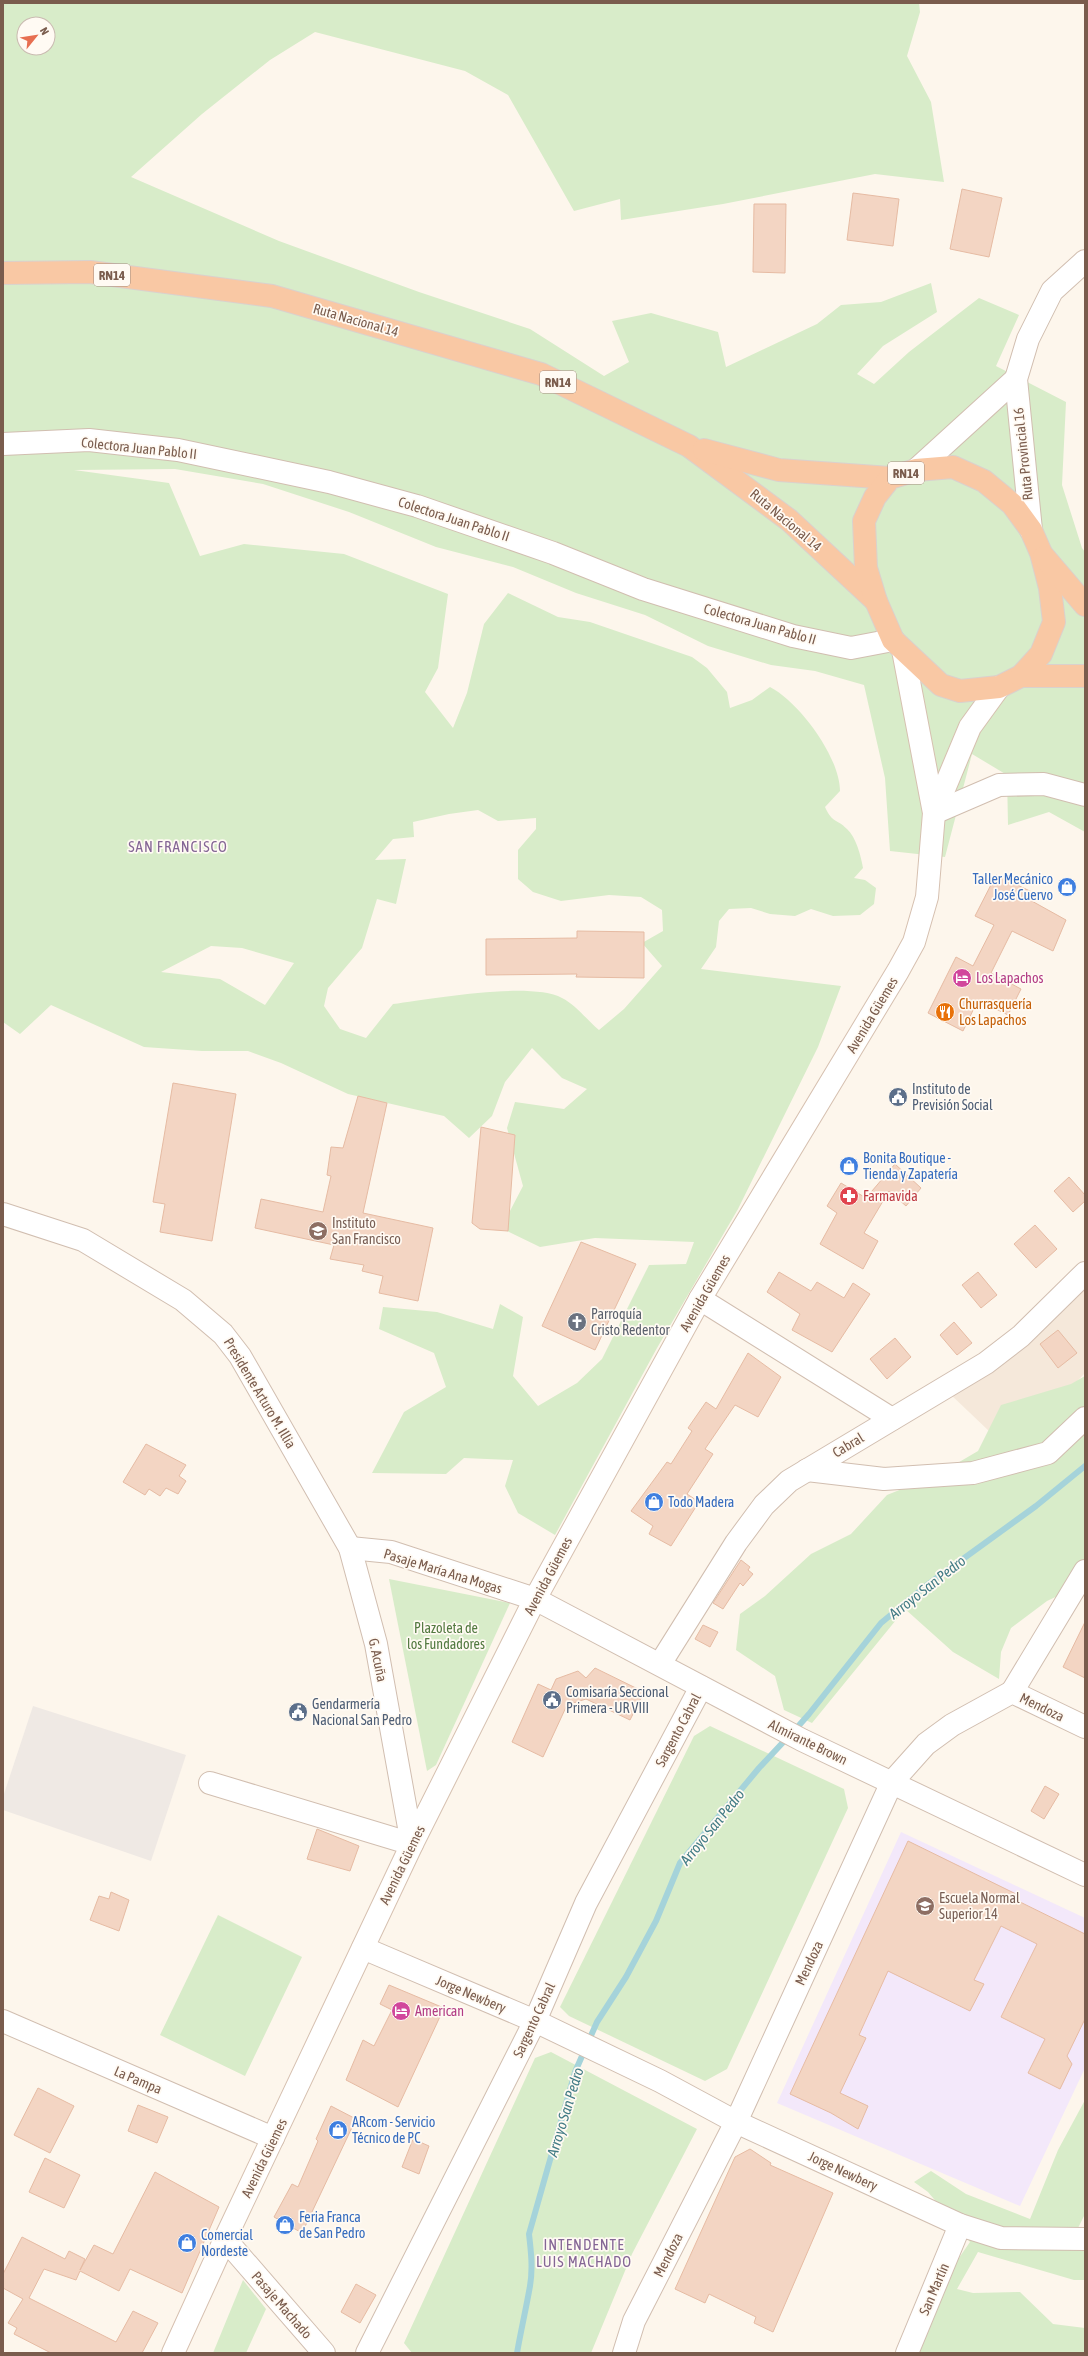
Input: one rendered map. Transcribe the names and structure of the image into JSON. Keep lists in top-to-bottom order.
{
  "streets": {
    "highway": ["RN14", "Ruta Nacional 14"],
    "street": [
      "Colectora Juan Pablo II",
      "Ruta Provincial 16",
      "Avenida Güemes",
      "Presidente Arturo M. Illia",
      "Cabral",
      "Pasaje María Ana Mogas",
      "G. Acuña",
      "Mendoza",
      "Sargento Cabral",
      "Almirante Brown",
      "Jorge Newbery",
      "La Pampa",
      "San Martín",
      "Pasaje Machado"
    ]
  },
  "crossings": [
    ["RN14", "Ruta Nacional 14"],
    ["RN14", "Colectora Juan Pablo II"],
    ["RN14", "Ruta Provincial 16"],
    ["RN14", "Avenida Güemes"],
    ["Colectora Juan Pablo II", "Avenida Güemes"],
    ["Avenida Güemes", "Pasaje María Ana Mogas"],
    ["Avenida Güemes", "G. Acuña"],
    ["Avenida Güemes", "Almirante Brown"],
    ["Avenida Güemes", "Jorge Newbery"],
    ["Avenida Güemes", "La Pampa"],
    ["Avenida Güemes", "Pasaje Machado"],
    ["Presidente Arturo M. Illia", "Pasaje María Ana Mogas"],
    ["Presidente Arturo M. Illia", "G. Acuña"],
    ["Cabral", "Almirante Brown"],
    ["Pasaje María Ana Mogas", "G. Acuña"],
    ["Pasaje María Ana Mogas", "Almirante Brown"],
    ["Mendoza", "Almirante Brown"],
    ["Mendoza", "Jorge Newbery"],
    ["Sargento Cabral", "Almirante Brown"],
    ["Sargento Cabral", "Jorge Newbery"],
    ["Jorge Newbery", "San Martín"]
  ],
  "districts": ["SAN FRANCISCO", "INTENDENTE LUIS MACHADO"],
  "water": ["Arroyo San Pedro"],
  "parks": ["Plazoleta de los Fundadores"],
  "places": {
    "shop": [
      "Taller Mecánico José Cuervo",
      "Bonita Boutique - Tienda y Zapatería",
      "Todo Madera",
      "ARcom - Servicio Técnico de PC",
      "Feria Franca de San Pedro",
      "Comercial Nordeste"
    ],
    "hotel": ["Los Lapachos", "American"],
    "restaurant": ["Churrasquería Los Lapachos"],
    "public building": ["Instituto de Previsión Social", "Comisaría Seccional Primera - UR VIII", "Gendarmería Nacional San Pedro"],
    "pharmacy": ["Farmavida"],
    "school or university": ["Instituto San Francisco", "Escuela Normal Superior 14"],
    "church": ["Parroquía Cristo Redentor"]
  },
  "north": "top right"
}
